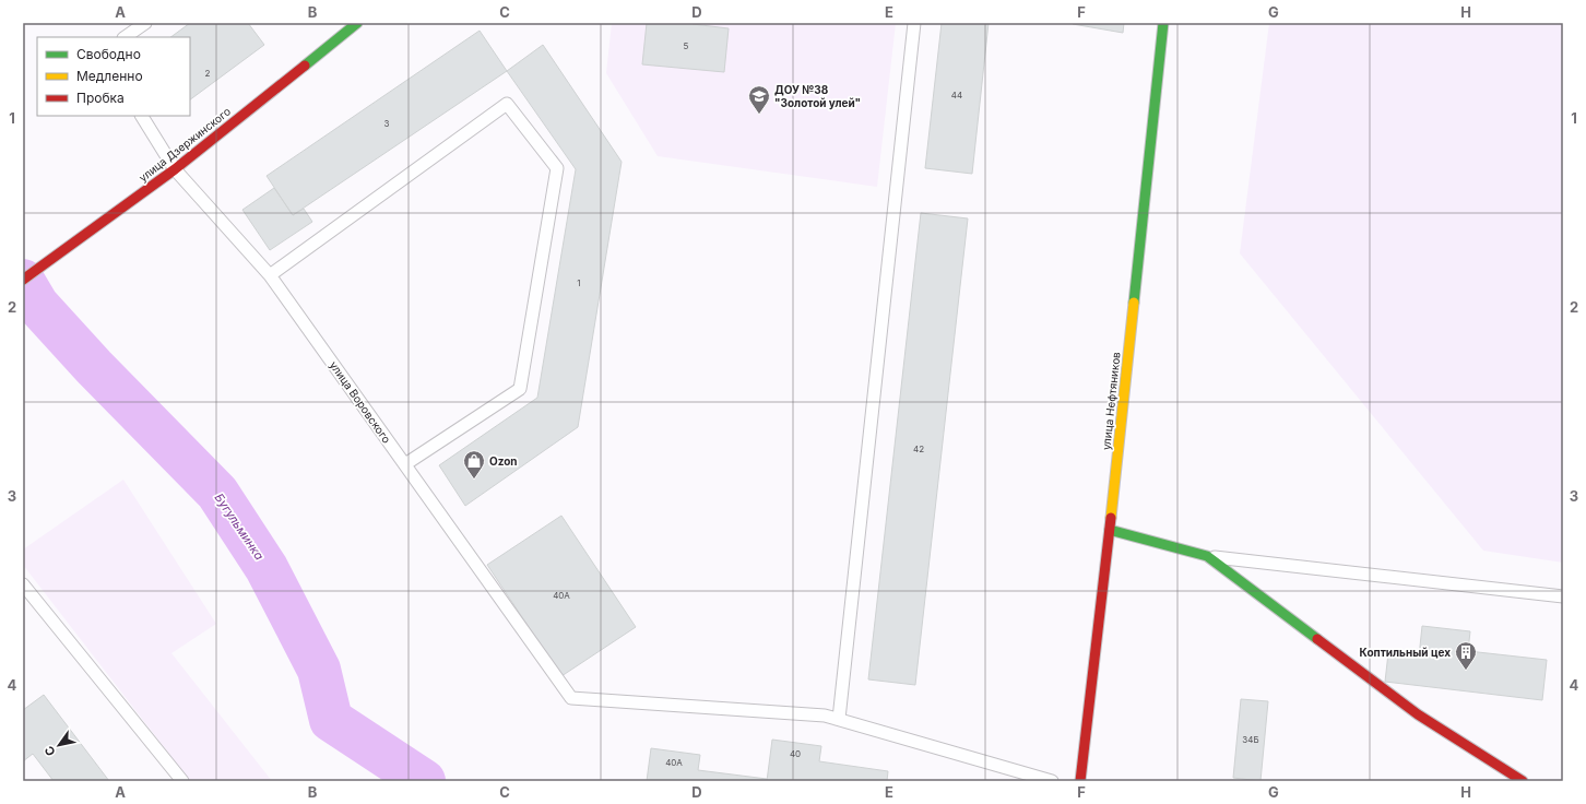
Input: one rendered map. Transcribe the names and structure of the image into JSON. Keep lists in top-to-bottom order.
{
  "streets": {
    "street": ["улица Дзержинского", "улица Нефтяников"],
    "lane": ["улица Воровского"]
  },
  "crossings": [
    ["улица Дзержинского", "улица Воровского"]
  ],
  "water": ["Бугульминка"],
  "places": {
    "school or university": ["ДОУ №38 \"Золотой улей\""],
    "shop": ["Ozon"],
    "building": ["Коптильный цех"]
  },
  "house_numbers": [
    "5",
    "2",
    "44",
    "3",
    "1",
    "42",
    "40А",
    "34Б",
    "40",
    "40А"
  ],
  "legend": ["Свободно", "Медленно", "Пробка"],
  "north": "bottom left",
  "grid": {
    "columns": [
      "A",
      "B",
      "C",
      "D",
      "E",
      "F",
      "G",
      "H"
    ],
    "rows": [
      "1",
      "2",
      "3",
      "4"
    ]
  }
}
